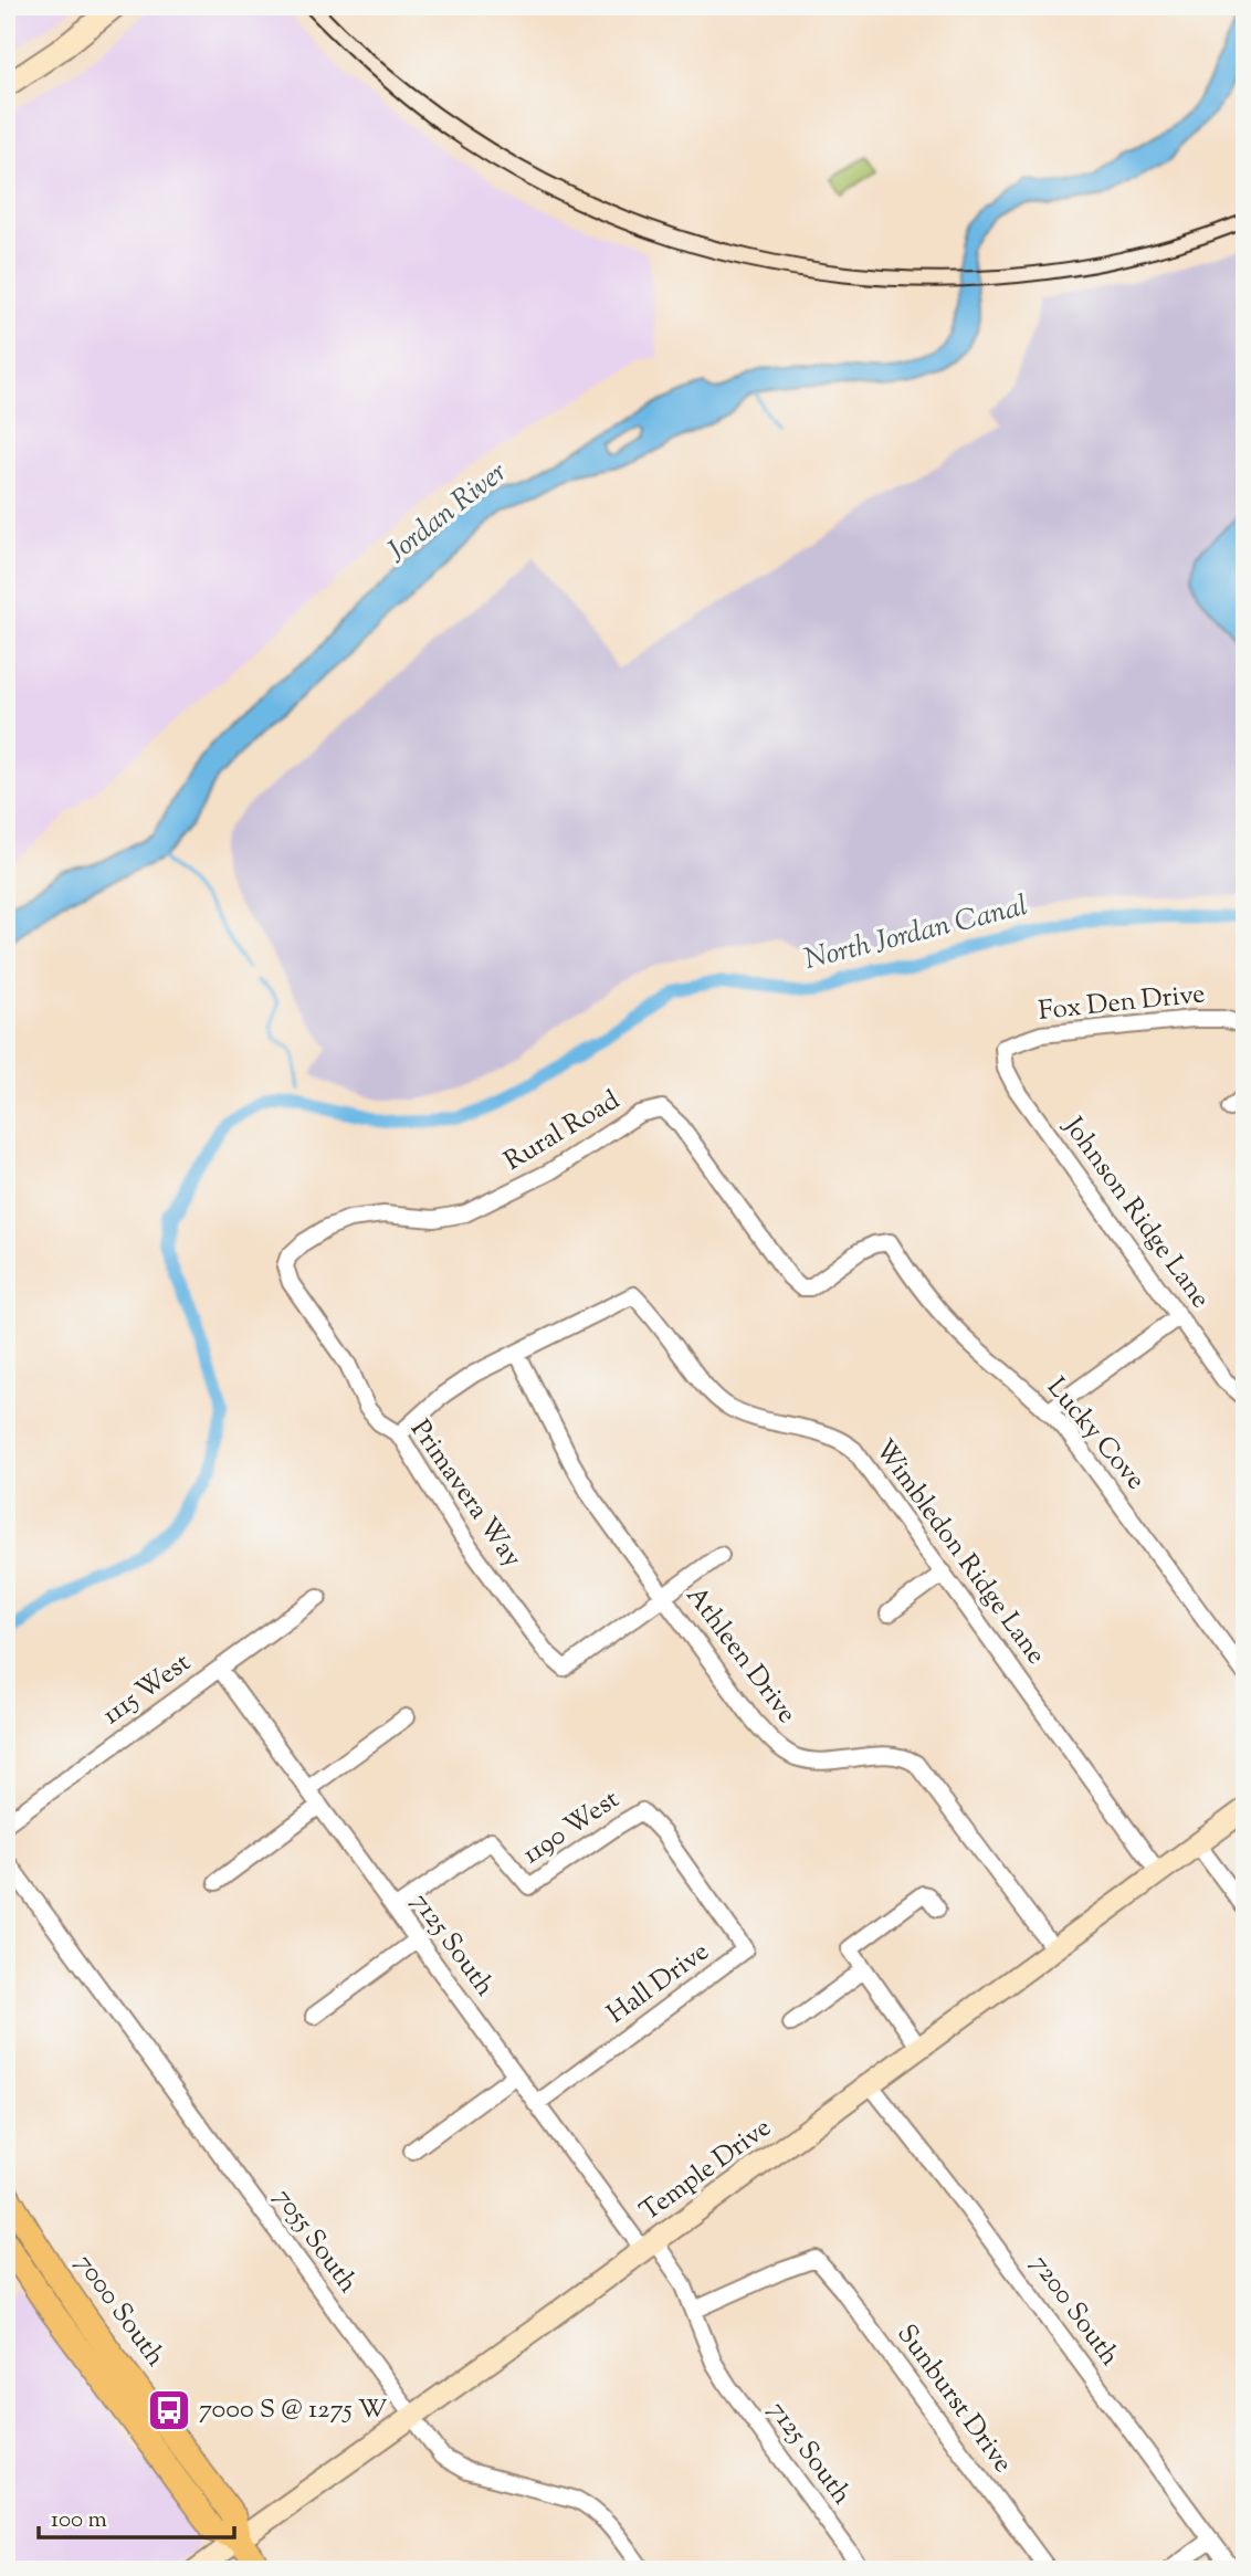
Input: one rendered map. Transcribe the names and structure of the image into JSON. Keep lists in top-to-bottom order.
{
  "streets": {
    "main road": ["7000 South"],
    "street": [
      "Fox Den Drive",
      "Rural Road",
      "Johnson Ridge Lane",
      "Lucky Cove",
      "Primavera Way",
      "Wimbledon Ridge Lane",
      "Athleen Drive",
      "1115 West",
      "1190 West",
      "7125 South",
      "Hall Drive",
      "Temple Drive",
      "7055 South",
      "7200 South",
      "Sunburst Drive"
    ]
  },
  "crossings": [
    ["Fox Den Drive", "Johnson Ridge Lane"],
    ["Rural Road", "Lucky Cove"],
    ["Rural Road", "Primavera Way"],
    ["Primavera Way", "Wimbledon Ridge Lane"],
    ["Primavera Way", "Athleen Drive"],
    ["Wimbledon Ridge Lane", "Athleen Drive"],
    ["Wimbledon Ridge Lane", "Temple Drive"],
    ["Athleen Drive", "Temple Drive"],
    ["1115 West", "7125 South"],
    ["1190 West", "7125 South"],
    ["1190 West", "Hall Drive"],
    ["7125 South", "Hall Drive"],
    ["7125 South", "Temple Drive"],
    ["7125 South", "Sunburst Drive"],
    ["Temple Drive", "7055 South"],
    ["Temple Drive", "7000 South"],
    ["Temple Drive", "7200 South"]
  ],
  "water": ["Jordan River", "North Jordan Canal"],
  "places": {
    "bus stop": ["7000 S @ 1275 W"]
  },
  "scale_bar": "100 m"
}
